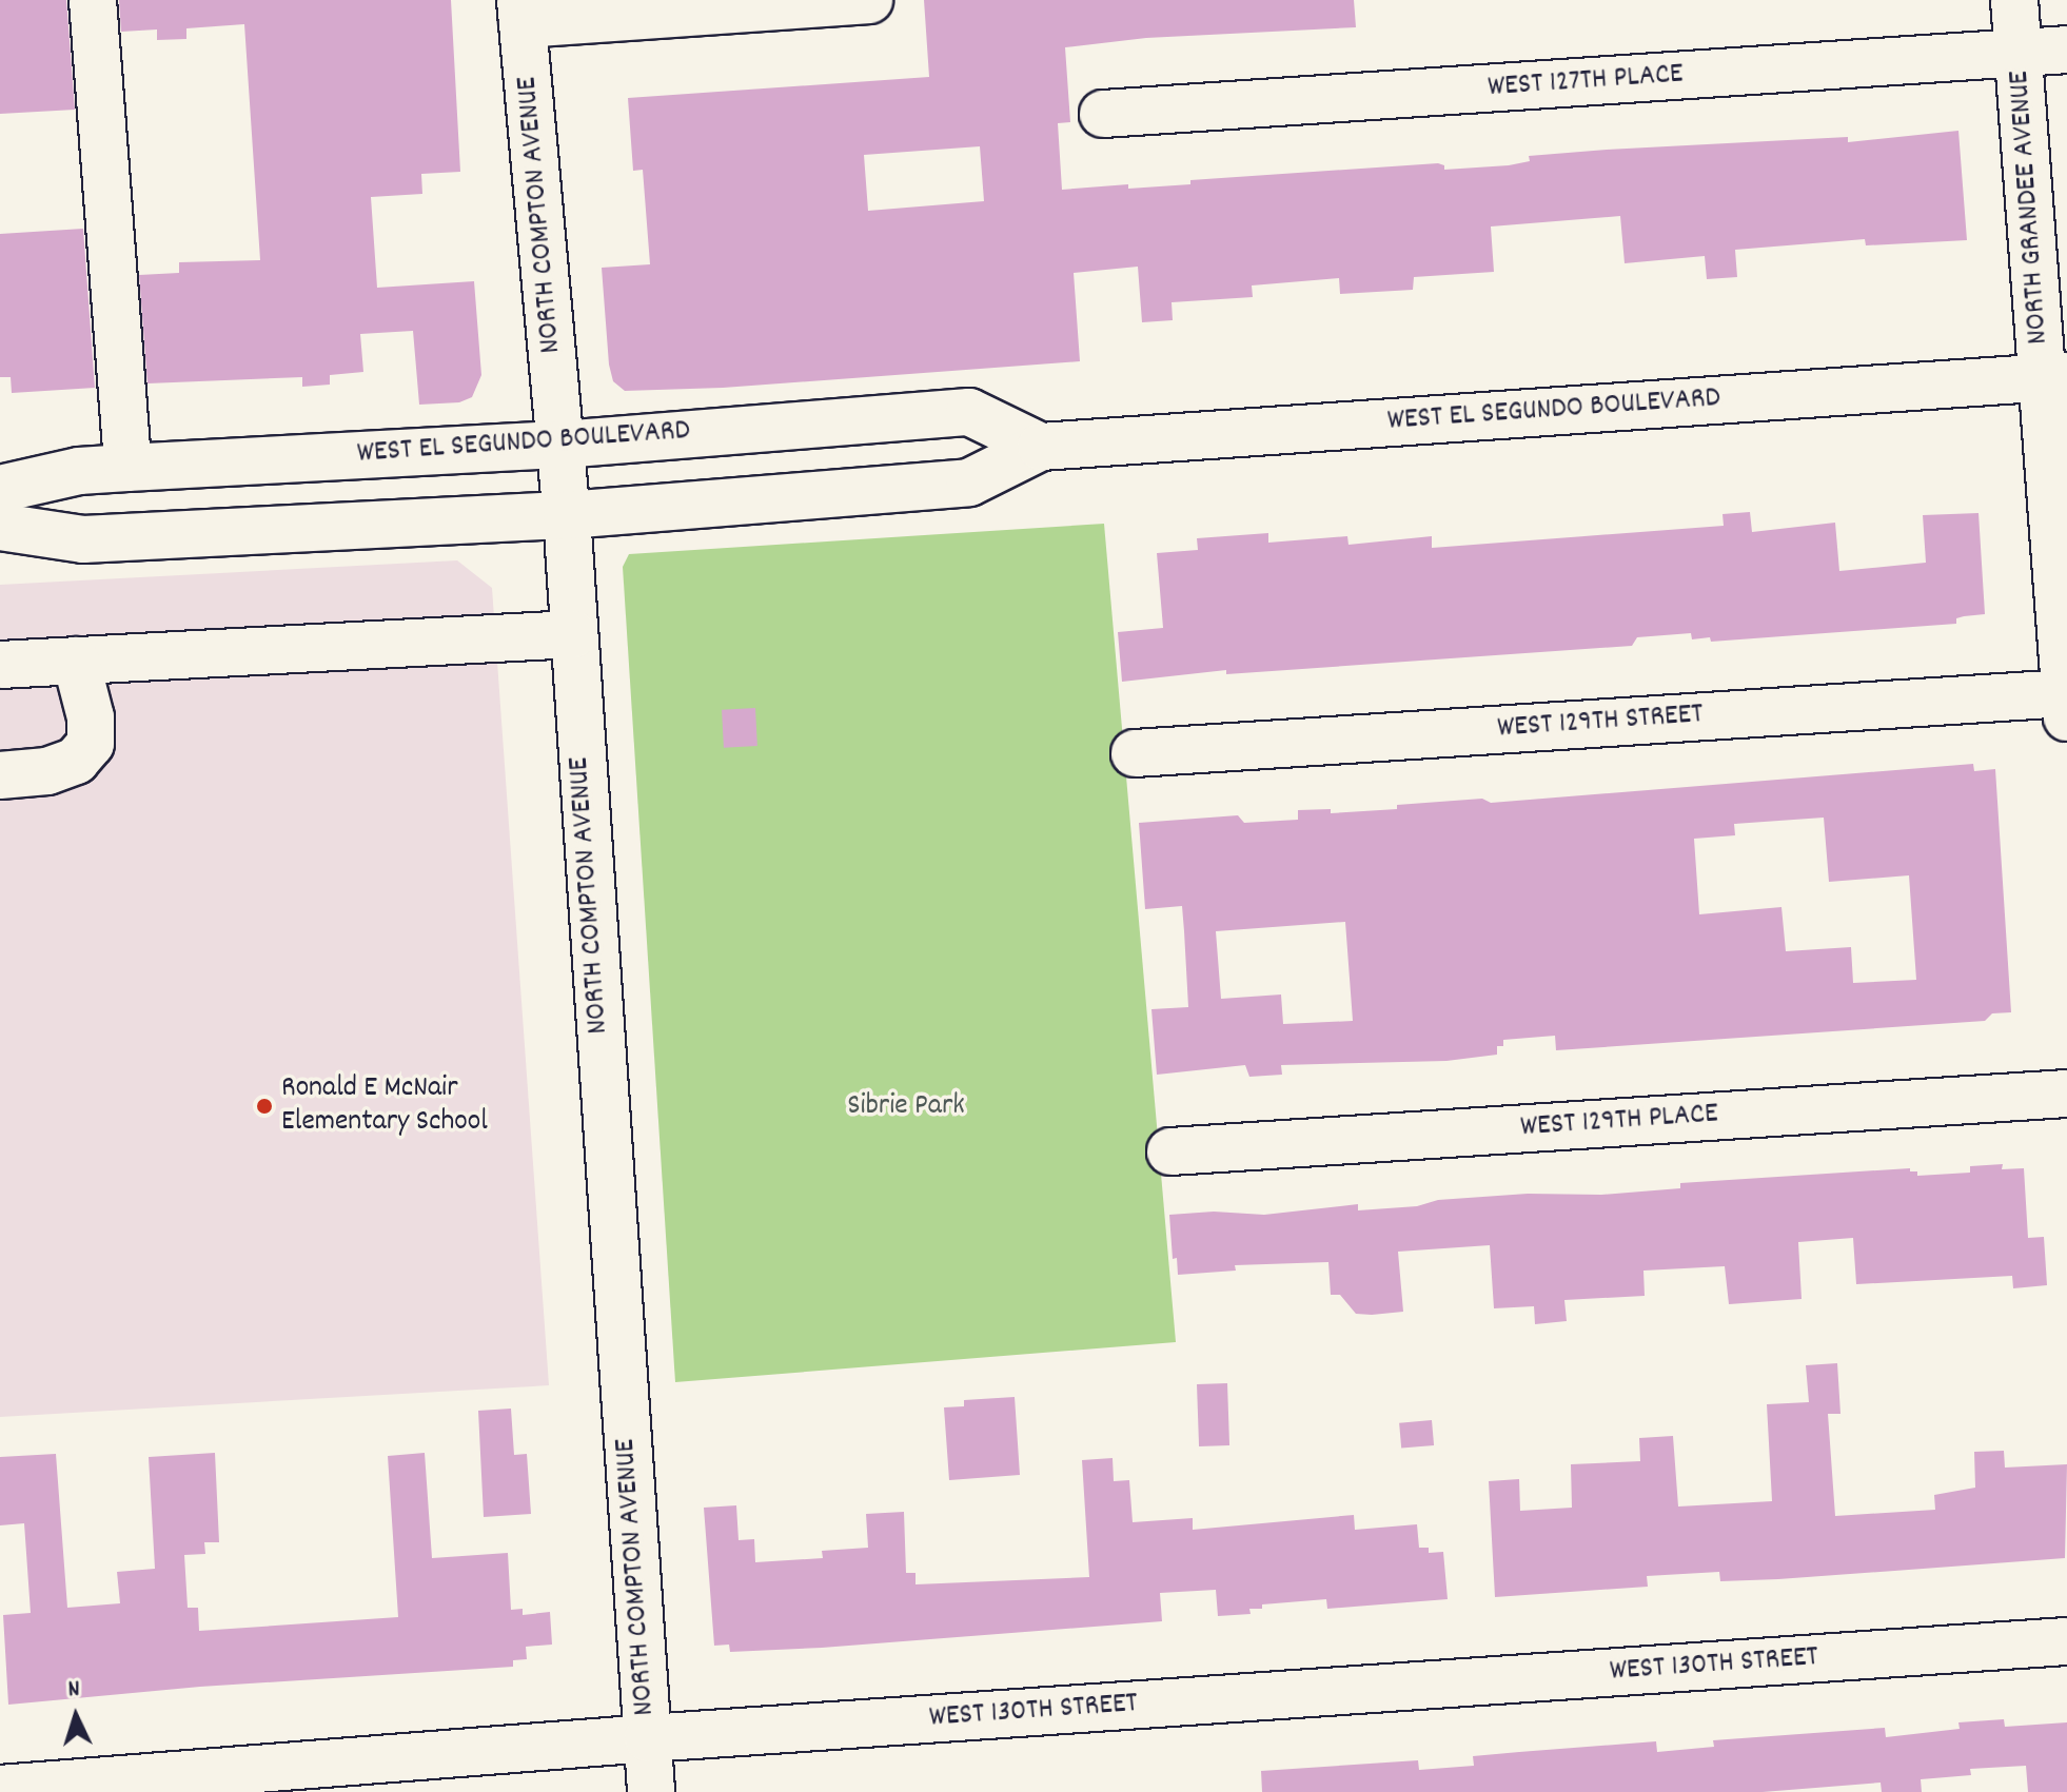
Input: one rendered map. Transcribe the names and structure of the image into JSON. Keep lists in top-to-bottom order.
{
  "streets": {
    "street": [
      "WEST 127TH PLACE",
      "NORTH GRANDEE AVENUE",
      "NORTH COMPTON AVENUE",
      "WEST EL SEGUNDO BOULEVARD",
      "WEST 129TH STREET",
      "WEST 129TH PLACE",
      "WEST 130TH STREET"
    ]
  },
  "crossings": [
    ["WEST 127TH PLACE", "NORTH GRANDEE AVENUE"],
    ["NORTH GRANDEE AVENUE", "WEST EL SEGUNDO BOULEVARD"],
    ["NORTH GRANDEE AVENUE", "WEST 129TH STREET"],
    ["NORTH COMPTON AVENUE", "WEST EL SEGUNDO BOULEVARD"],
    ["NORTH COMPTON AVENUE", "WEST 130TH STREET"]
  ],
  "parks": ["Sibrie Park"],
  "places": ["Ronald E McNair Elementary School"],
  "north": "top"
}
